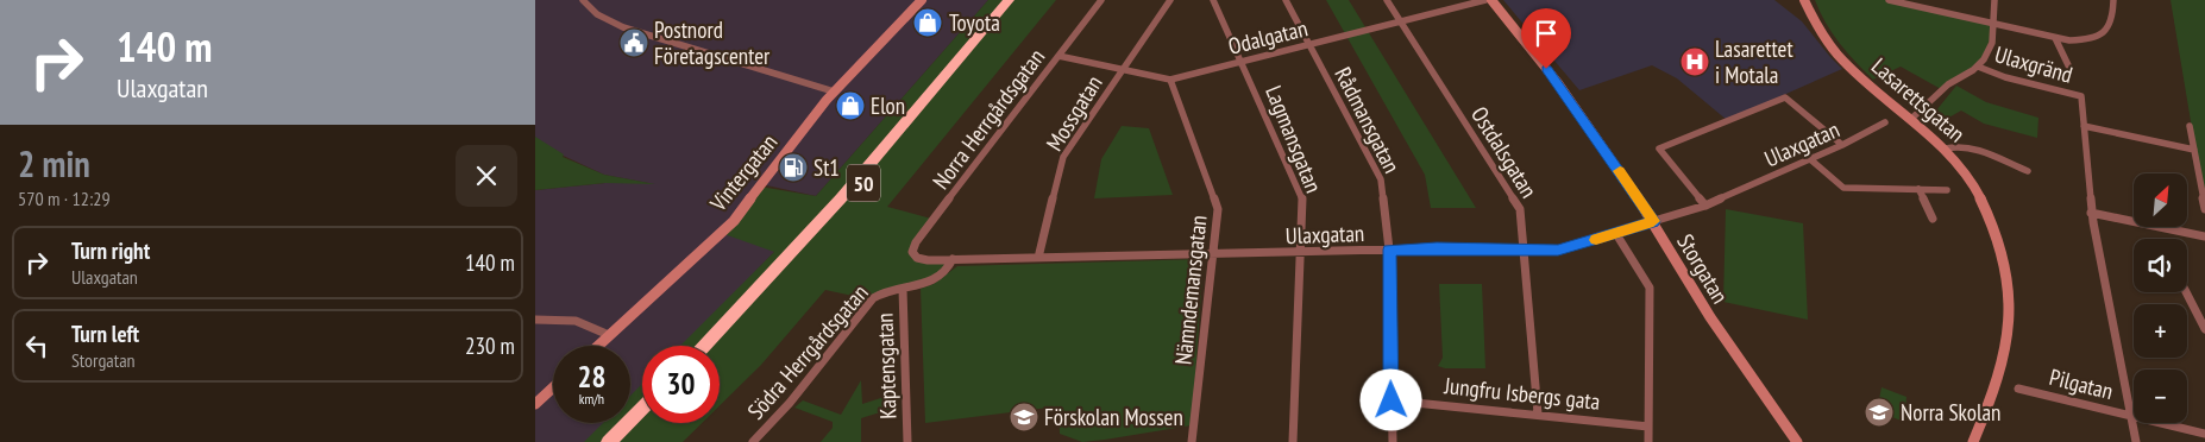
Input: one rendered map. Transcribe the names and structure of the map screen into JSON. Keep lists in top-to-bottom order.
{
  "streets": {
    "highway": ["50"],
    "main road": ["Lasarettsgatan", "Vintergatan", "Storgatan"],
    "street": [
      "Odalgatan",
      "Ulaxgränd",
      "Mossgatan",
      "Norra Herrgårdsgatan",
      "Rådmansgatan",
      "Lagmansgatan",
      "Ulaxgatan",
      "Ostdalsgatan",
      "Nämndemansgatan",
      "Södra Herrgårdsgatan",
      "Kaptensgatan",
      "Pilgatan",
      "Jungfru Isbergs gata"
    ]
  },
  "crossings": [
    ["Odalgatan", "Mossgatan"],
    ["Odalgatan", "Norra Herrgårdsgatan"],
    ["Odalgatan", "Rådmansgatan"],
    ["Odalgatan", "Lagmansgatan"],
    ["Odalgatan", "Ostdalsgatan"],
    ["Odalgatan", "Storgatan"],
    ["Odalgatan", "Nämndemansgatan"],
    ["Mossgatan", "Ulaxgatan"],
    ["Norra Herrgårdsgatan", "Ulaxgatan"],
    ["Rådmansgatan", "Ulaxgatan"],
    ["Rådmansgatan", "Jungfru Isbergs gata"],
    ["Lagmansgatan", "Ulaxgatan"],
    ["Ulaxgatan", "Ostdalsgatan"],
    ["Ulaxgatan", "Storgatan"],
    ["Ulaxgatan", "Nämndemansgatan"],
    ["Ulaxgatan", "Södra Herrgårdsgatan"],
    ["Ostdalsgatan", "Jungfru Isbergs gata"],
    ["Södra Herrgårdsgatan", "Kaptensgatan"]
  ],
  "places": {
    "shop": ["Toyota", "Elon"],
    "public building": ["Postnord Företagscenter"],
    "hospital": ["Lasarettet i Motala"],
    "fuel station": ["St1"],
    "school or university": ["Norra Skolan", "Förskolan Mossen"]
  },
  "north": "top right",
  "page": {
    "turn": ["140 m", "Ulaxgatan"],
    "heading": ["2 min", "570 m · 12:29"],
    "map_buttons": ["+", "−"],
    "list": [
      {
        "name": "Turn right",
        "note": "Ulaxgatan",
        "value": "140 m"
      },
      {
        "name": "Turn left",
        "note": "Storgatan",
        "value": "230 m"
      }
    ],
    "speed": "28 km/h",
    "limit": "30"
  }
}
